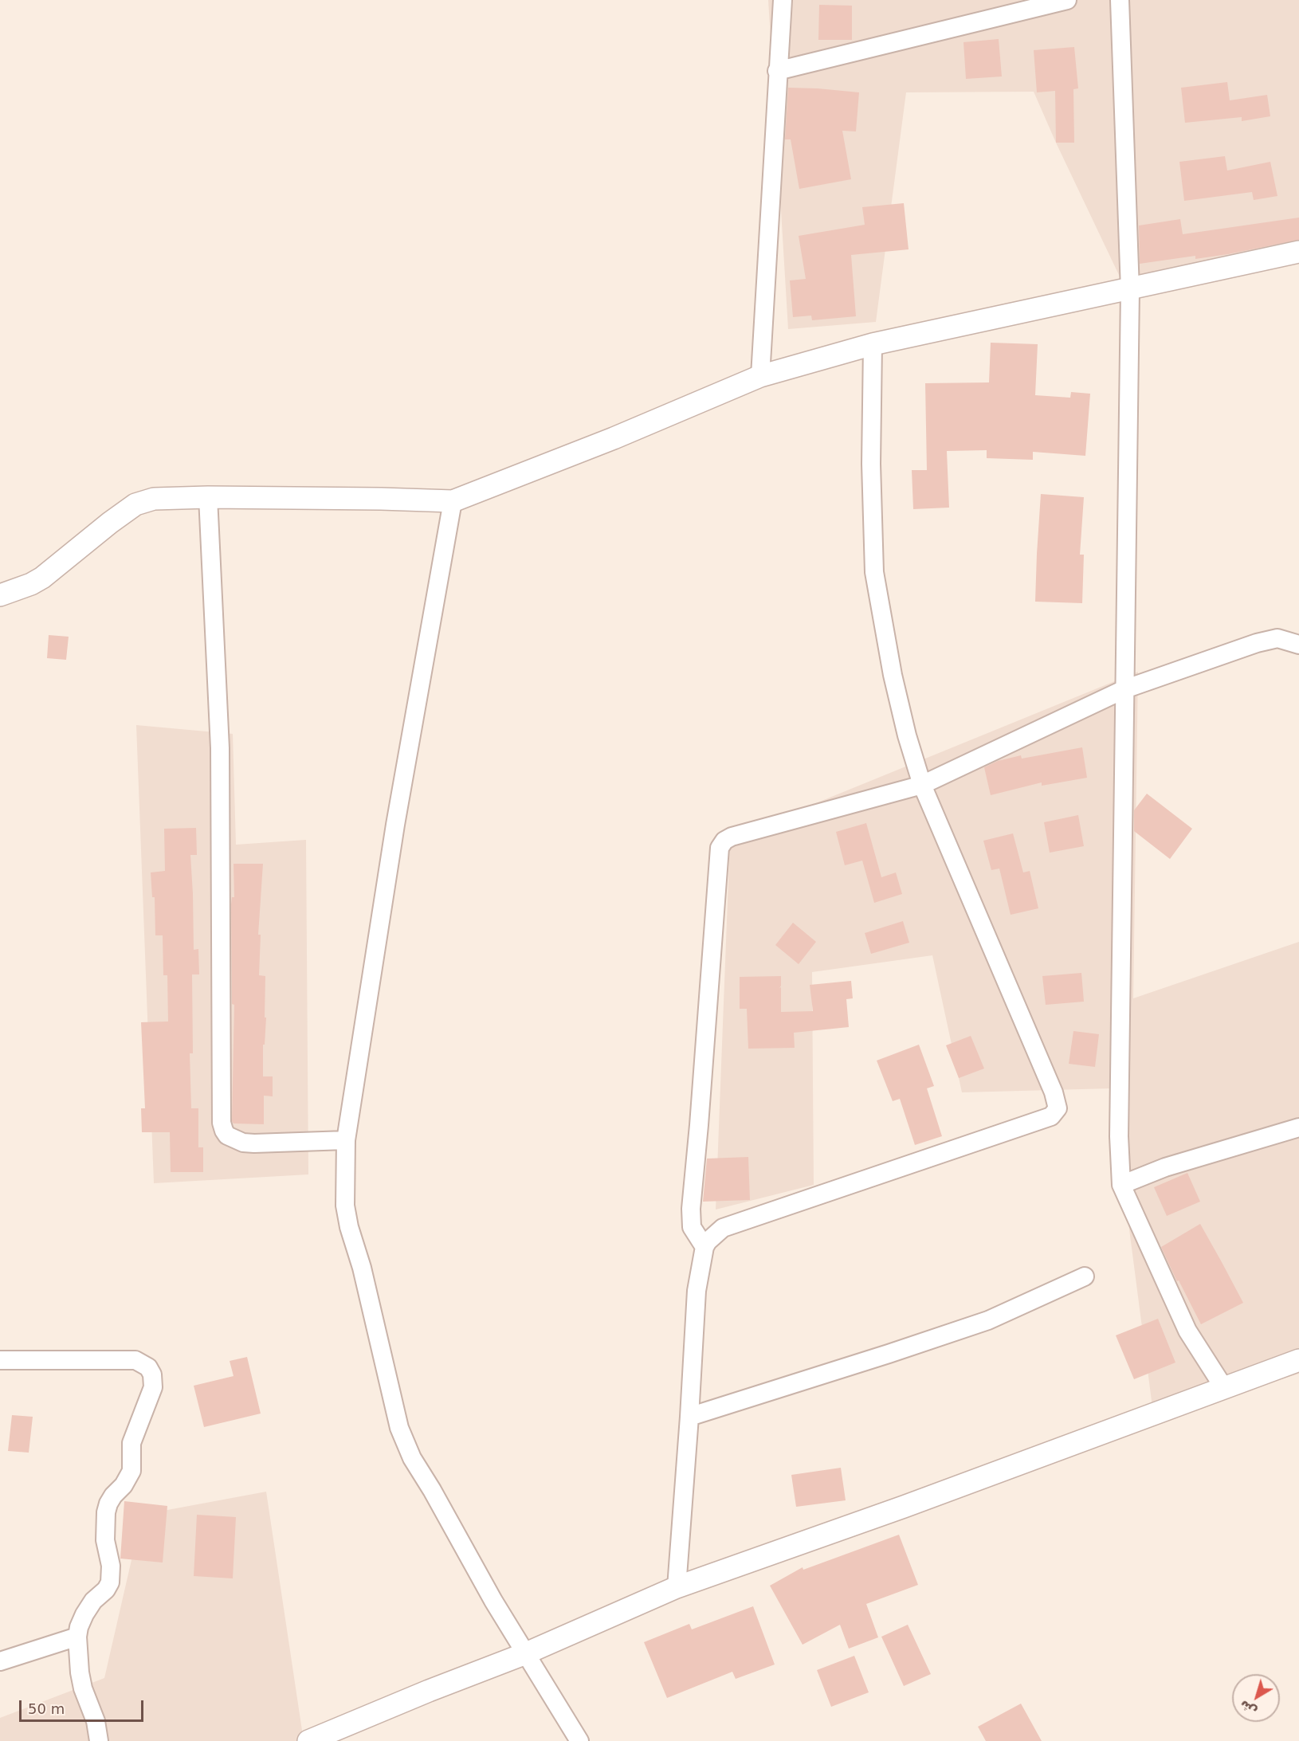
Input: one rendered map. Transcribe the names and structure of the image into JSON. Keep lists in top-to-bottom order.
{
  "scale_bar": "50 m",
  "north": "bottom left"
}
